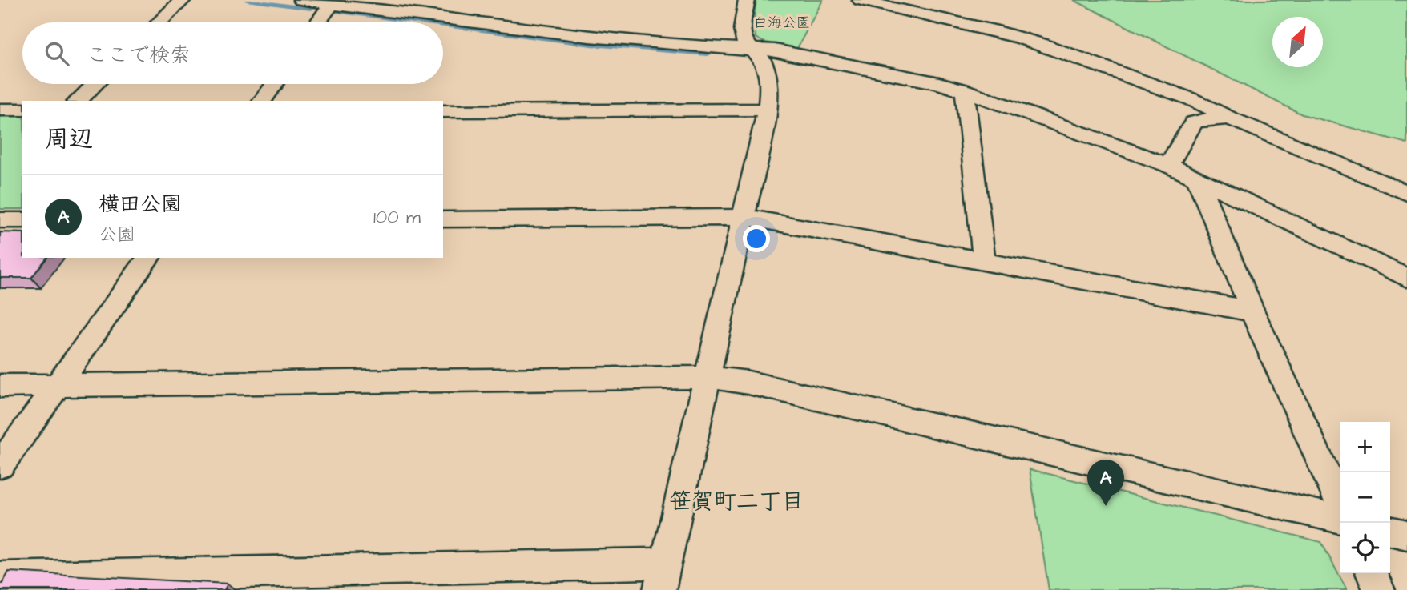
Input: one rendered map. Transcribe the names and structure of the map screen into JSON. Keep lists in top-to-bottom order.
{
  "districts": ["笹賀町二丁目"],
  "parks": ["白海公園"],
  "north": "top right",
  "page": {
    "search": "ここで検索",
    "heading": "周辺",
    "list": [
      {
        "mark": "A",
        "name": "横田公園",
        "note": "公園",
        "value": "100 m"
      }
    ],
    "map_buttons": ["+", "−"],
    "pins": "A"
  }
}
